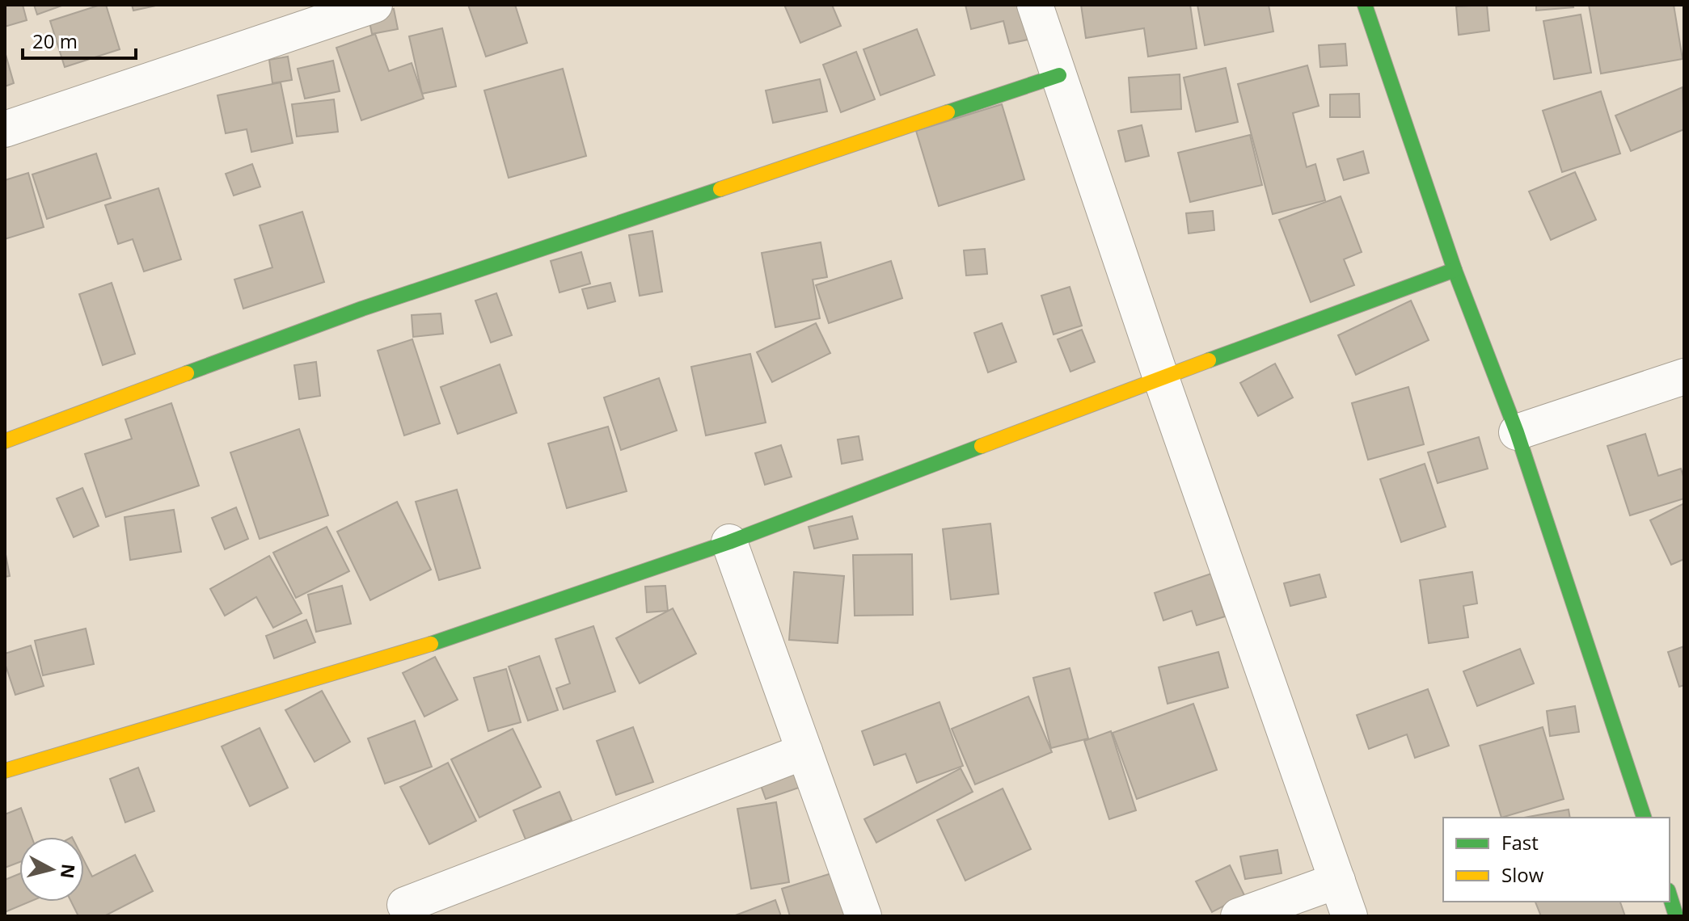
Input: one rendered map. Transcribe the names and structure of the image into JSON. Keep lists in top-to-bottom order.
{
  "legend": ["Fast", "Slow"],
  "scale_bar": "20 m",
  "north": "right"
}
